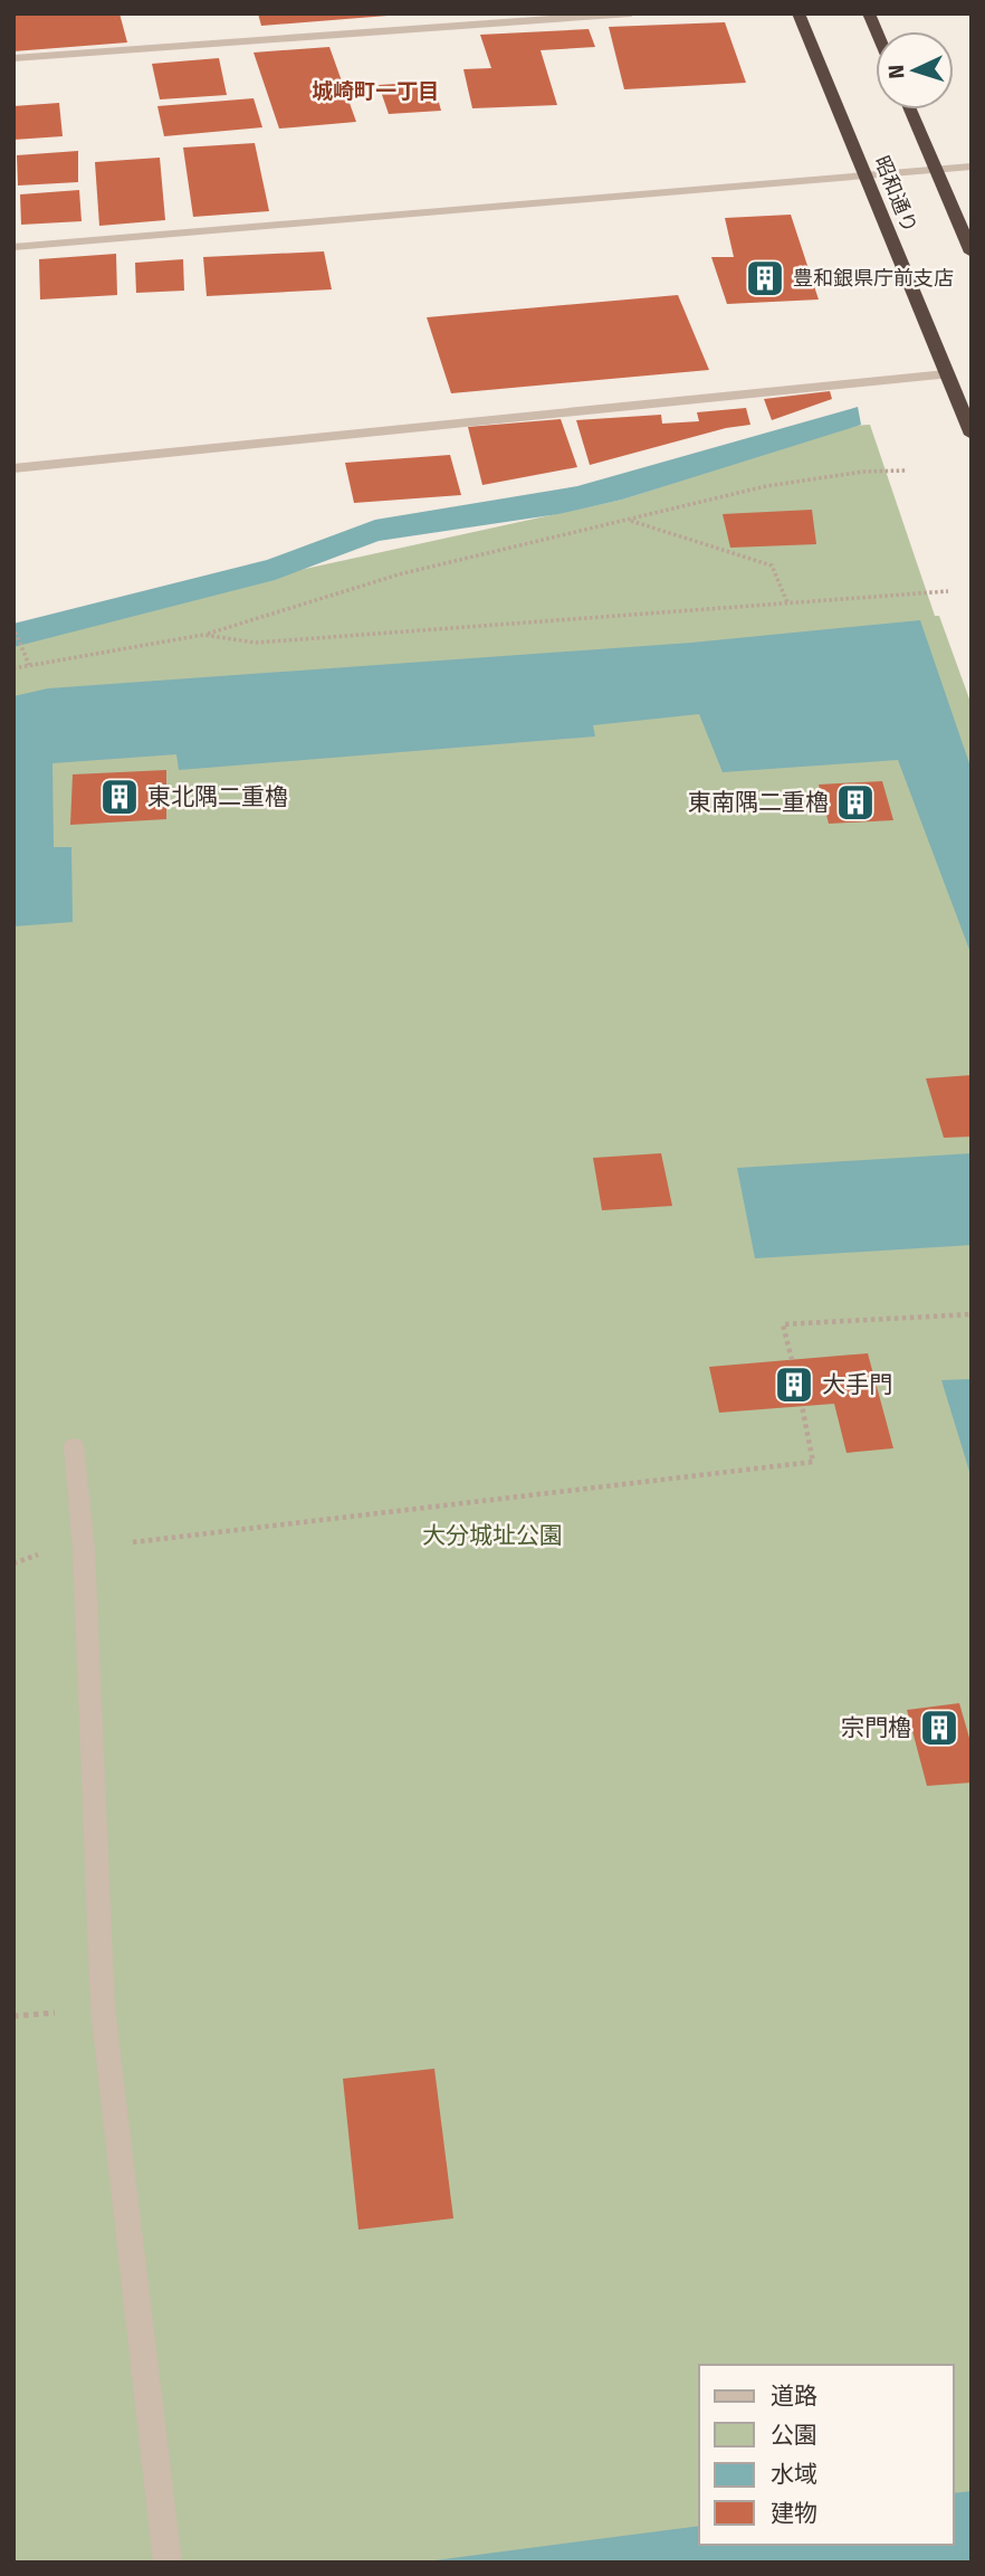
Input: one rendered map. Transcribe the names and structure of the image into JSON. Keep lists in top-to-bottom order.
{
  "streets": {
    "highway": ["昭和通り"]
  },
  "districts": ["城崎町一丁目"],
  "parks": ["大分城址公園"],
  "places": {
    "building": [
      "豊和銀県庁前支店",
      "東北隅二重櫓",
      "東南隅二重櫓",
      "大手門",
      "宗門櫓"
    ]
  },
  "legend": [
    "道路",
    "公園",
    "水域",
    "建物"
  ],
  "north": "left"
}
